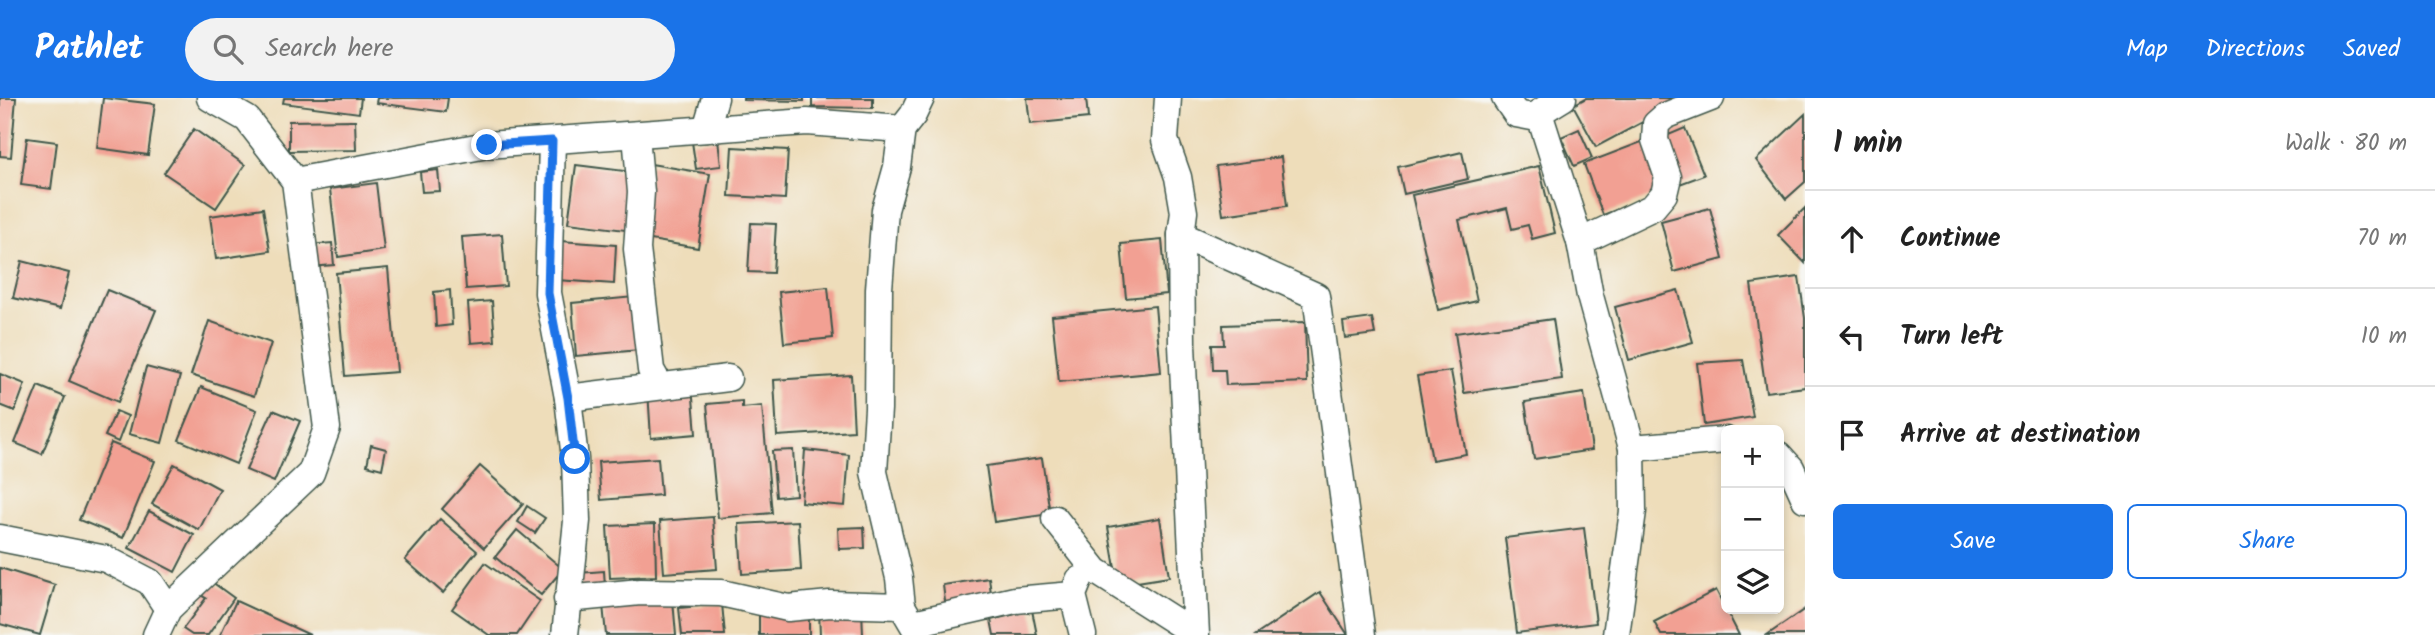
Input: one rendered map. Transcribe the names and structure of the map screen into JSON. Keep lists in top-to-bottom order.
{
  "page": {
    "header": "Pathlet",
    "search": "Search here",
    "nav": ["Map", "Directions", "Saved"],
    "heading": ["1 min", "Walk · 80 m"],
    "list": [
      ["Continue", "70 m"],
      ["Turn left", "10 m"],
      "Arrive at destination"
    ],
    "map_buttons": ["+", "−"],
    "buttons": ["Save", "Share"]
  }
}
